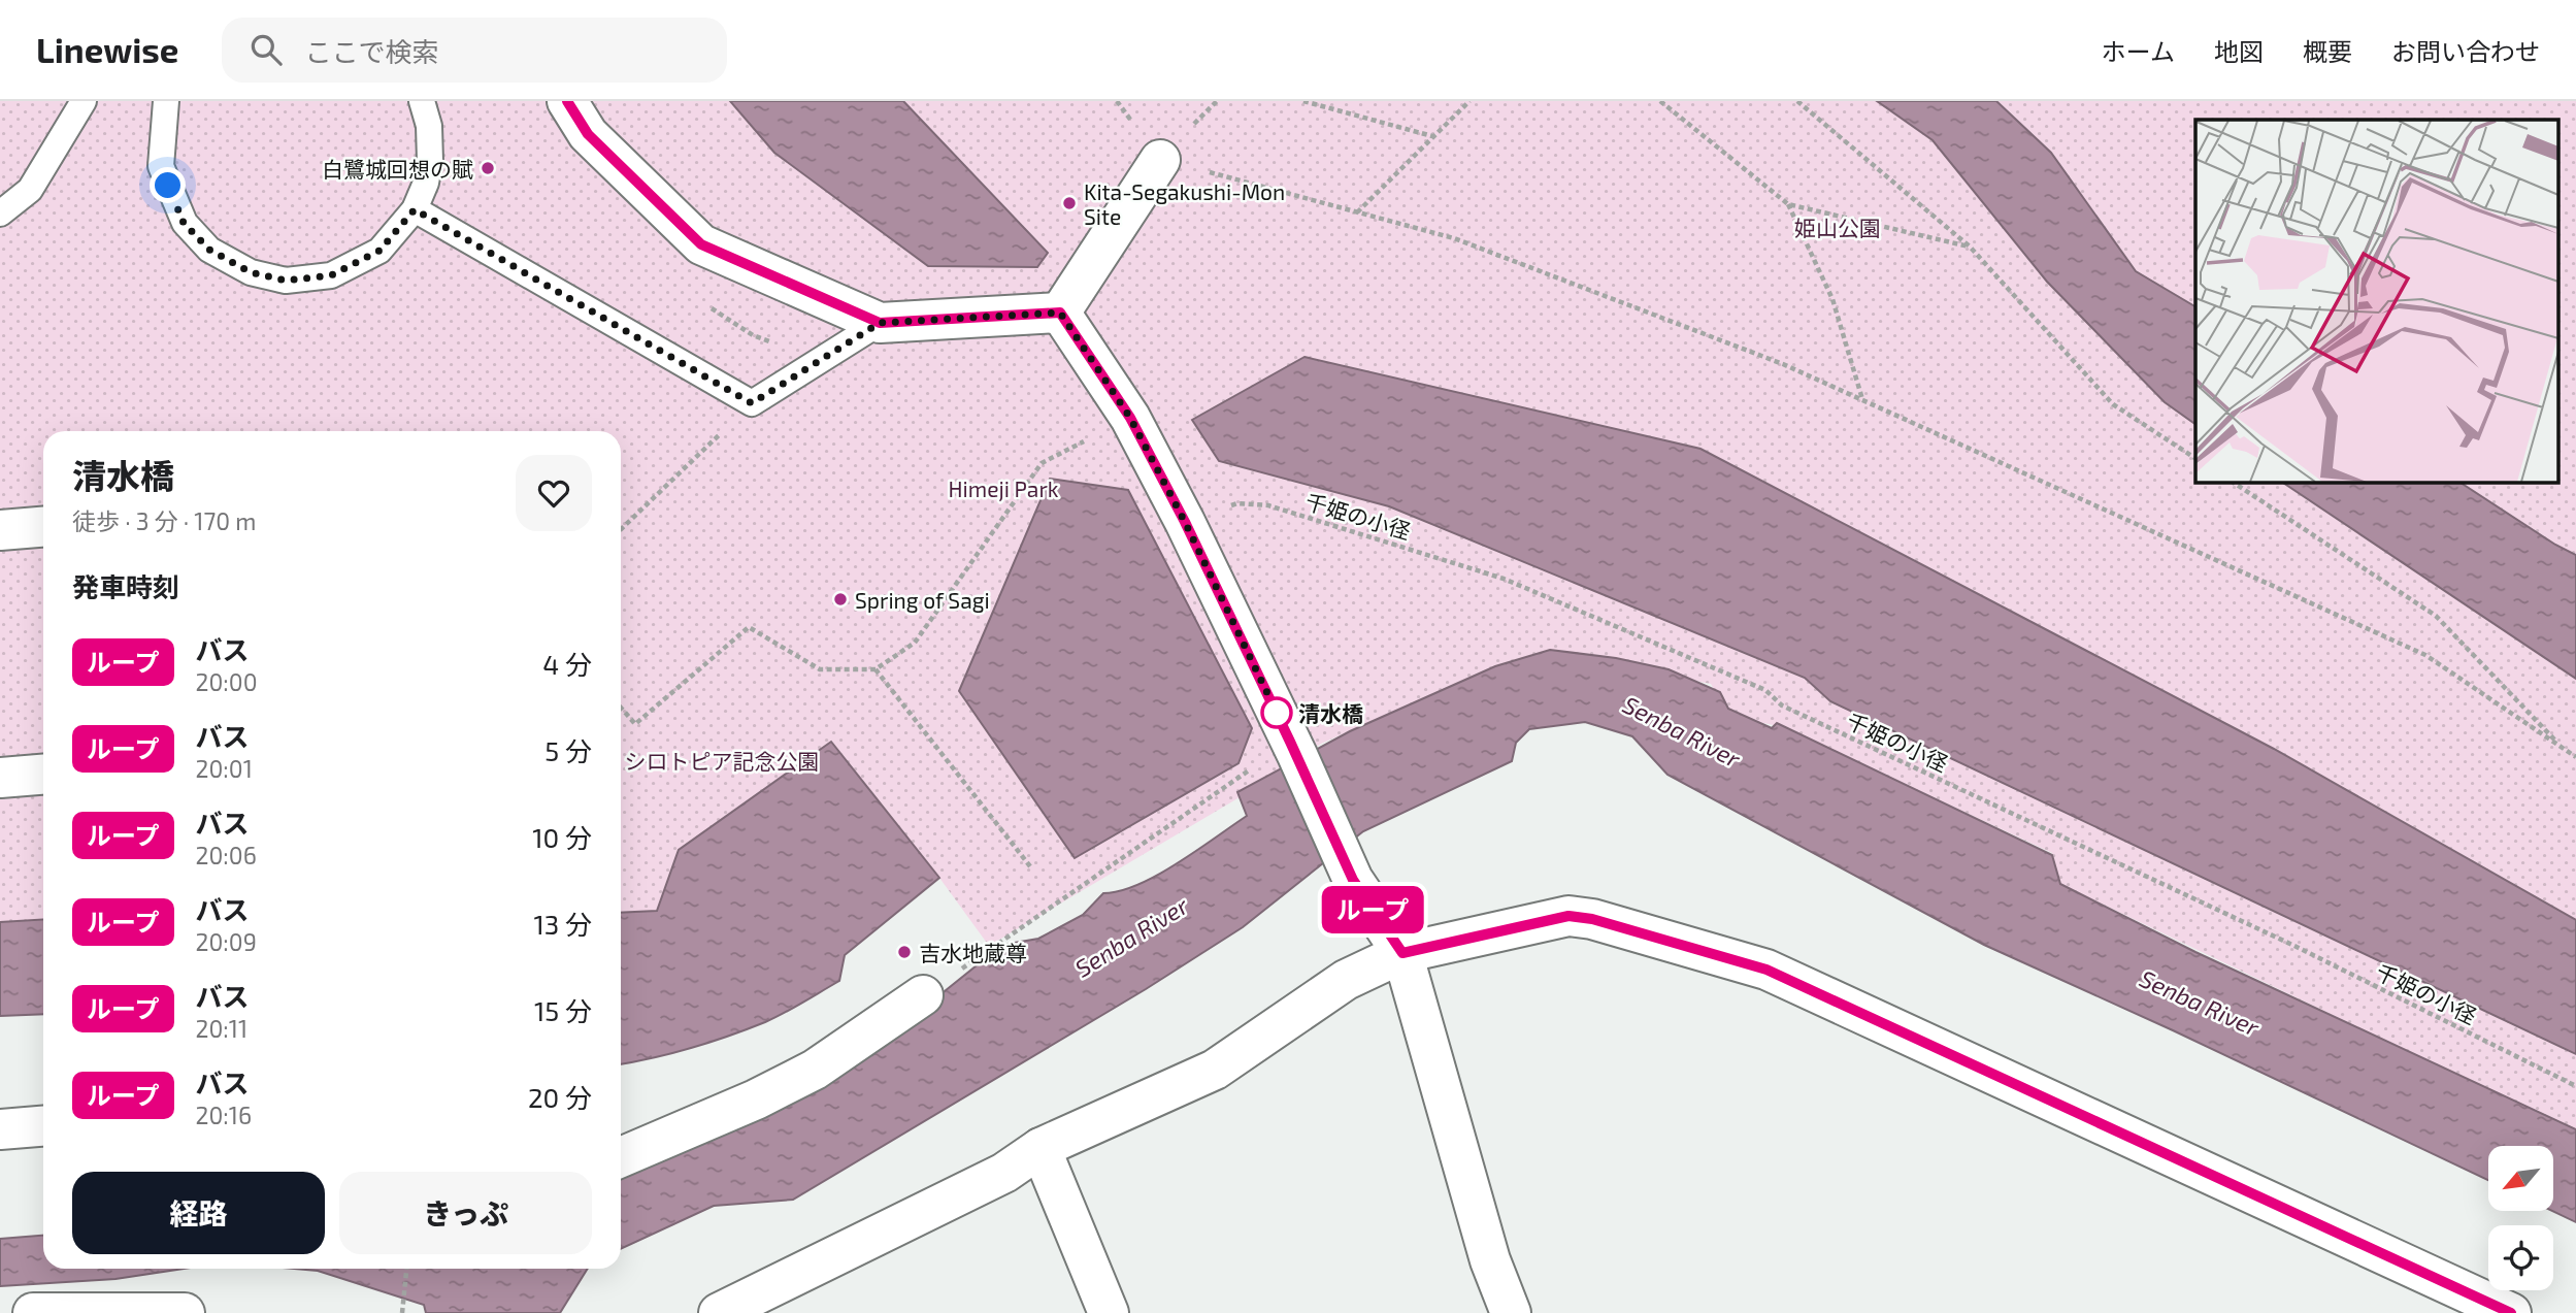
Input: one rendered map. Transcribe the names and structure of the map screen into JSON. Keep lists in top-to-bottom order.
{
  "streets": {
    "path": ["千姫の小径"]
  },
  "water": ["Senba River"],
  "parks": ["姫山公園", "Himeji Park", "シロトピア記念公園"],
  "places": [
    "白鷺城回想の賦",
    "Kita-Segakushi-Mon Site",
    "Spring of Sagi",
    "清水橋",
    "吉水地蔵尊"
  ],
  "lines": ["bus line ループ"],
  "north": "bottom left",
  "page": {
    "header": "Linewise",
    "search": "ここで検索",
    "nav": [
      "ホーム",
      "地図",
      "概要",
      "お問い合わせ"
    ],
    "on_map": "ループ",
    "heading": [
      ["清水橋", "徒歩 · 3 分 · 170 m"],
      "発車時刻"
    ],
    "list": [
      {
        "mark": "ループ",
        "name": "バス",
        "note": "20:00",
        "value": "4 分"
      },
      {
        "mark": "ループ",
        "name": "バス",
        "note": "20:01",
        "value": "5 分"
      },
      {
        "mark": "ループ",
        "name": "バス",
        "note": "20:06",
        "value": "10 分"
      },
      {
        "mark": "ループ",
        "name": "バス",
        "note": "20:09",
        "value": "13 分"
      },
      {
        "mark": "ループ",
        "name": "バス",
        "note": "20:11",
        "value": "15 分"
      },
      {
        "mark": "ループ",
        "name": "バス",
        "note": "20:16",
        "value": "20 分"
      }
    ],
    "buttons": ["経路", "きっぷ"]
  }
}
